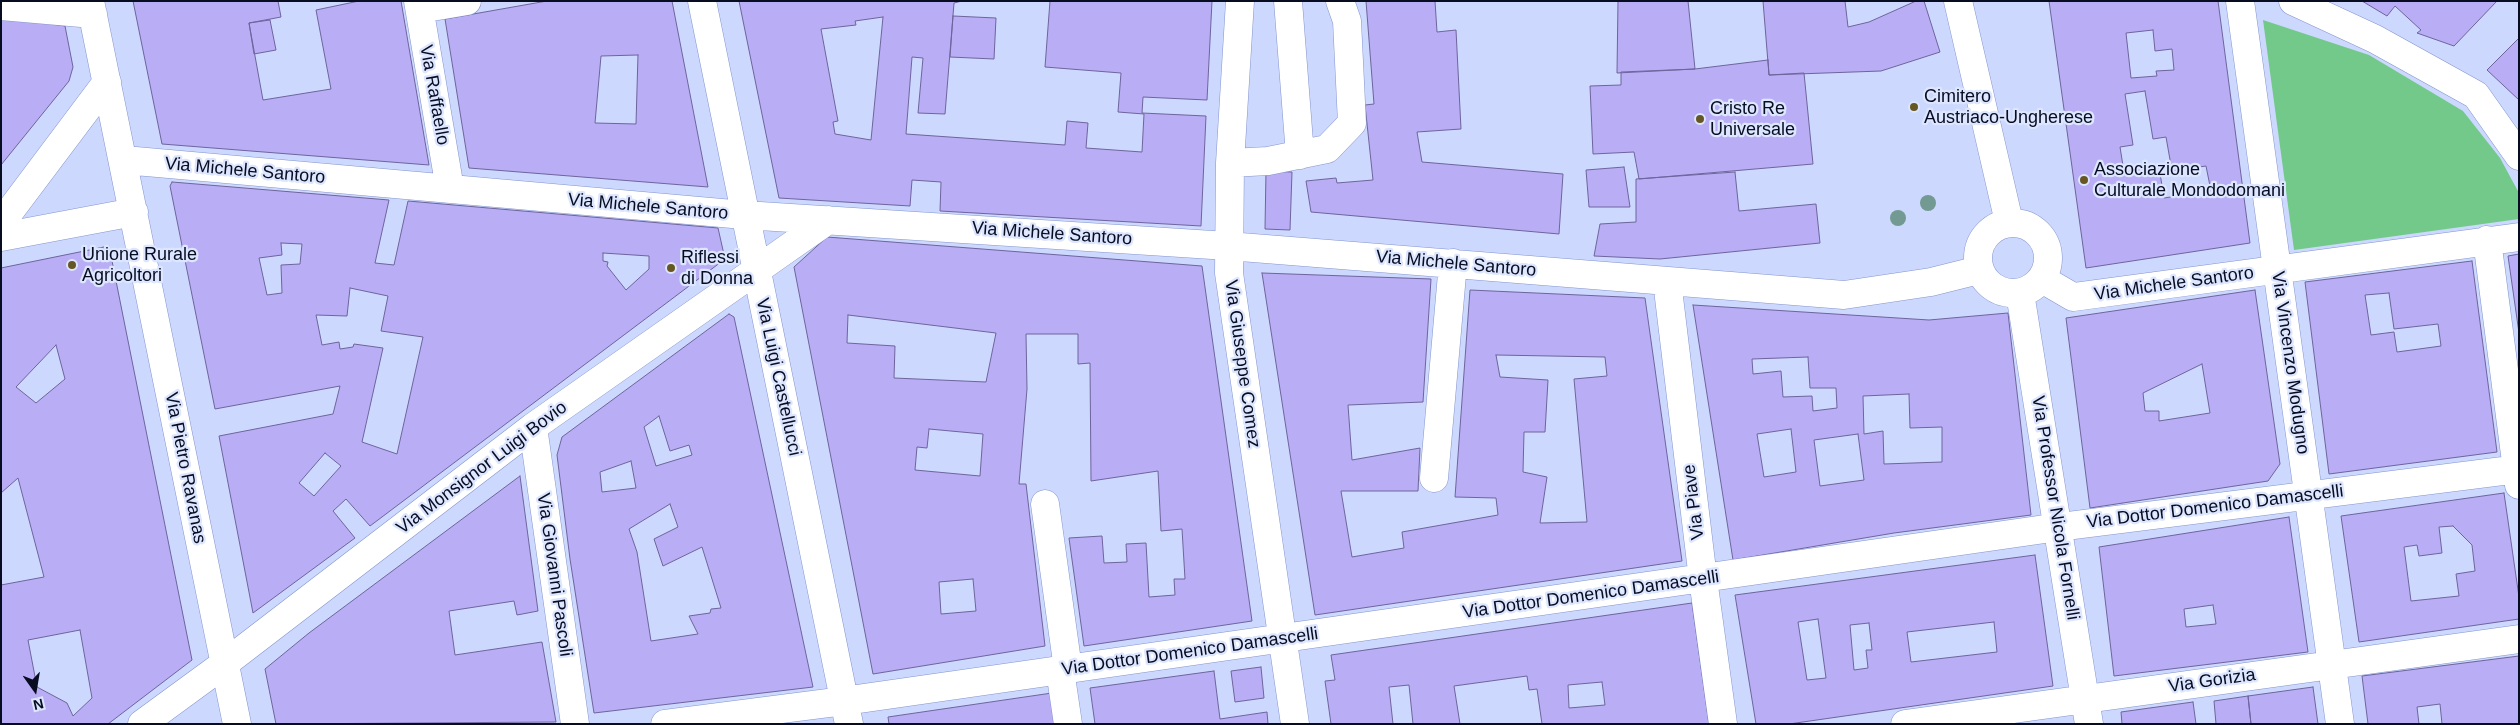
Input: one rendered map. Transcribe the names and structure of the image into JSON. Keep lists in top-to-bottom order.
{
  "streets": {
    "street": [
      "Via Raffaello",
      "Via Michele Santoro",
      "Via Vincenzo Modugno",
      "Via Giuseppe Comez",
      "Via Luigi Castellucci",
      "Via Pietro Ravanas",
      "Via Monsignor Luigi Bovio",
      "Via Piave",
      "Via Dottor Domenico Damascelli",
      "Via Professor Nicola Fornelli",
      "Via Giovanni Pascoli",
      "Via Gorizia"
    ]
  },
  "crossings": [
    ["Via Raffaello", "Via Michele Santoro"],
    ["Via Michele Santoro", "Via Vincenzo Modugno"],
    ["Via Michele Santoro", "Via Giuseppe Comez"],
    ["Via Michele Santoro", "Via Luigi Castellucci"],
    ["Via Michele Santoro", "Via Pietro Ravanas"],
    ["Via Michele Santoro", "Via Monsignor Luigi Bovio"],
    ["Via Michele Santoro", "Via Piave"],
    ["Via Michele Santoro", "Via Professor Nicola Fornelli"],
    ["Via Vincenzo Modugno", "Via Dottor Domenico Damascelli"],
    ["Via Vincenzo Modugno", "Via Gorizia"],
    ["Via Giuseppe Comez", "Via Dottor Domenico Damascelli"],
    ["Via Luigi Castellucci", "Via Monsignor Luigi Bovio"],
    ["Via Luigi Castellucci", "Via Dottor Domenico Damascelli"],
    ["Via Pietro Ravanas", "Via Monsignor Luigi Bovio"],
    ["Via Monsignor Luigi Bovio", "Via Giovanni Pascoli"],
    ["Via Piave", "Via Dottor Domenico Damascelli"],
    ["Via Dottor Domenico Damascelli", "Via Professor Nicola Fornelli"],
    ["Via Professor Nicola Fornelli", "Via Gorizia"]
  ],
  "places": [
    "Cimitero Austriaco-Ungherese",
    "Cristo Re Universale",
    "Associazione Culturale Mondodomani",
    "Unione Rurale Agricoltori",
    "Riflessi di Donna"
  ],
  "north": "bottom"
}
